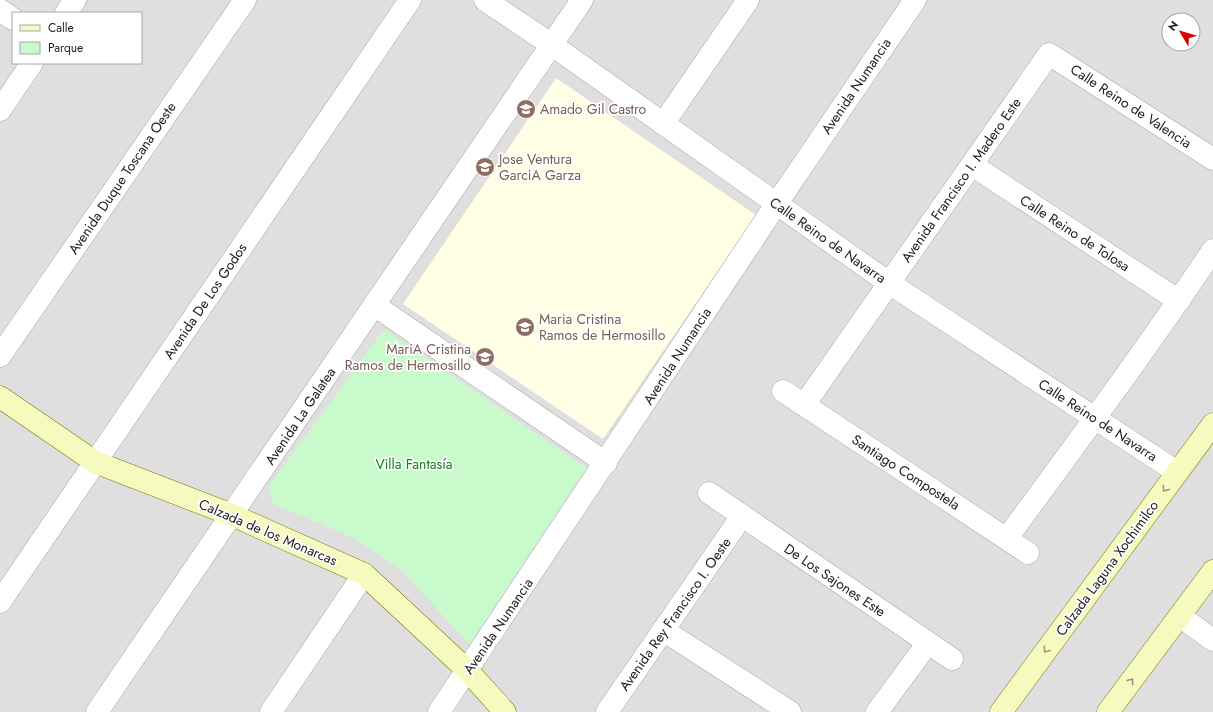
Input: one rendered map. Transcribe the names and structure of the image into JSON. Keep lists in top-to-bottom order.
{
  "streets": {
    "street": [
      "Avenida Numancia",
      "Calle Reino de Valencia",
      "Avenida Duque Toscana Oeste",
      "Avenida Francisco I. Madero Este",
      "Calle Reino de Tolosa",
      "Calle Reino de Navarra",
      "Avenida De Los Godos",
      "Avenida La Galatea",
      "Santiago Compostela",
      "Calzada de los Monarcas",
      "Calzada Laguna Xochimilco",
      "De Los Sajones Este",
      "Avenida Rey Francisco I. Oeste"
    ]
  },
  "crossings": [
    ["Avenida Numancia", "Calle Reino de Navarra"],
    ["Avenida Numancia", "Calzada de los Monarcas"],
    ["Calle Reino de Valencia", "Avenida Francisco I. Madero Este"],
    ["Avenida Francisco I. Madero Este", "Calle Reino de Tolosa"],
    ["Avenida Francisco I. Madero Este", "Calle Reino de Navarra"],
    ["Avenida Francisco I. Madero Este", "Santiago Compostela"],
    ["Calle Reino de Navarra", "Avenida La Galatea"],
    ["Calle Reino de Navarra", "Calzada Laguna Xochimilco"],
    ["Avenida De Los Godos", "Calzada de los Monarcas"],
    ["Avenida La Galatea", "Calzada de los Monarcas"],
    ["De Los Sajones Este", "Avenida Rey Francisco I. Oeste"]
  ],
  "parks": ["Villa Fantasía"],
  "places": {
    "school or university": [
      "Amado Gil Castro",
      "Jose Ventura GarciA Garza",
      "Maria Cristina Ramos de Hermosillo",
      "MariA Cristina Ramos de Hermosillo"
    ]
  },
  "legend": ["Calle", "Parque"],
  "north": "top left"
}
